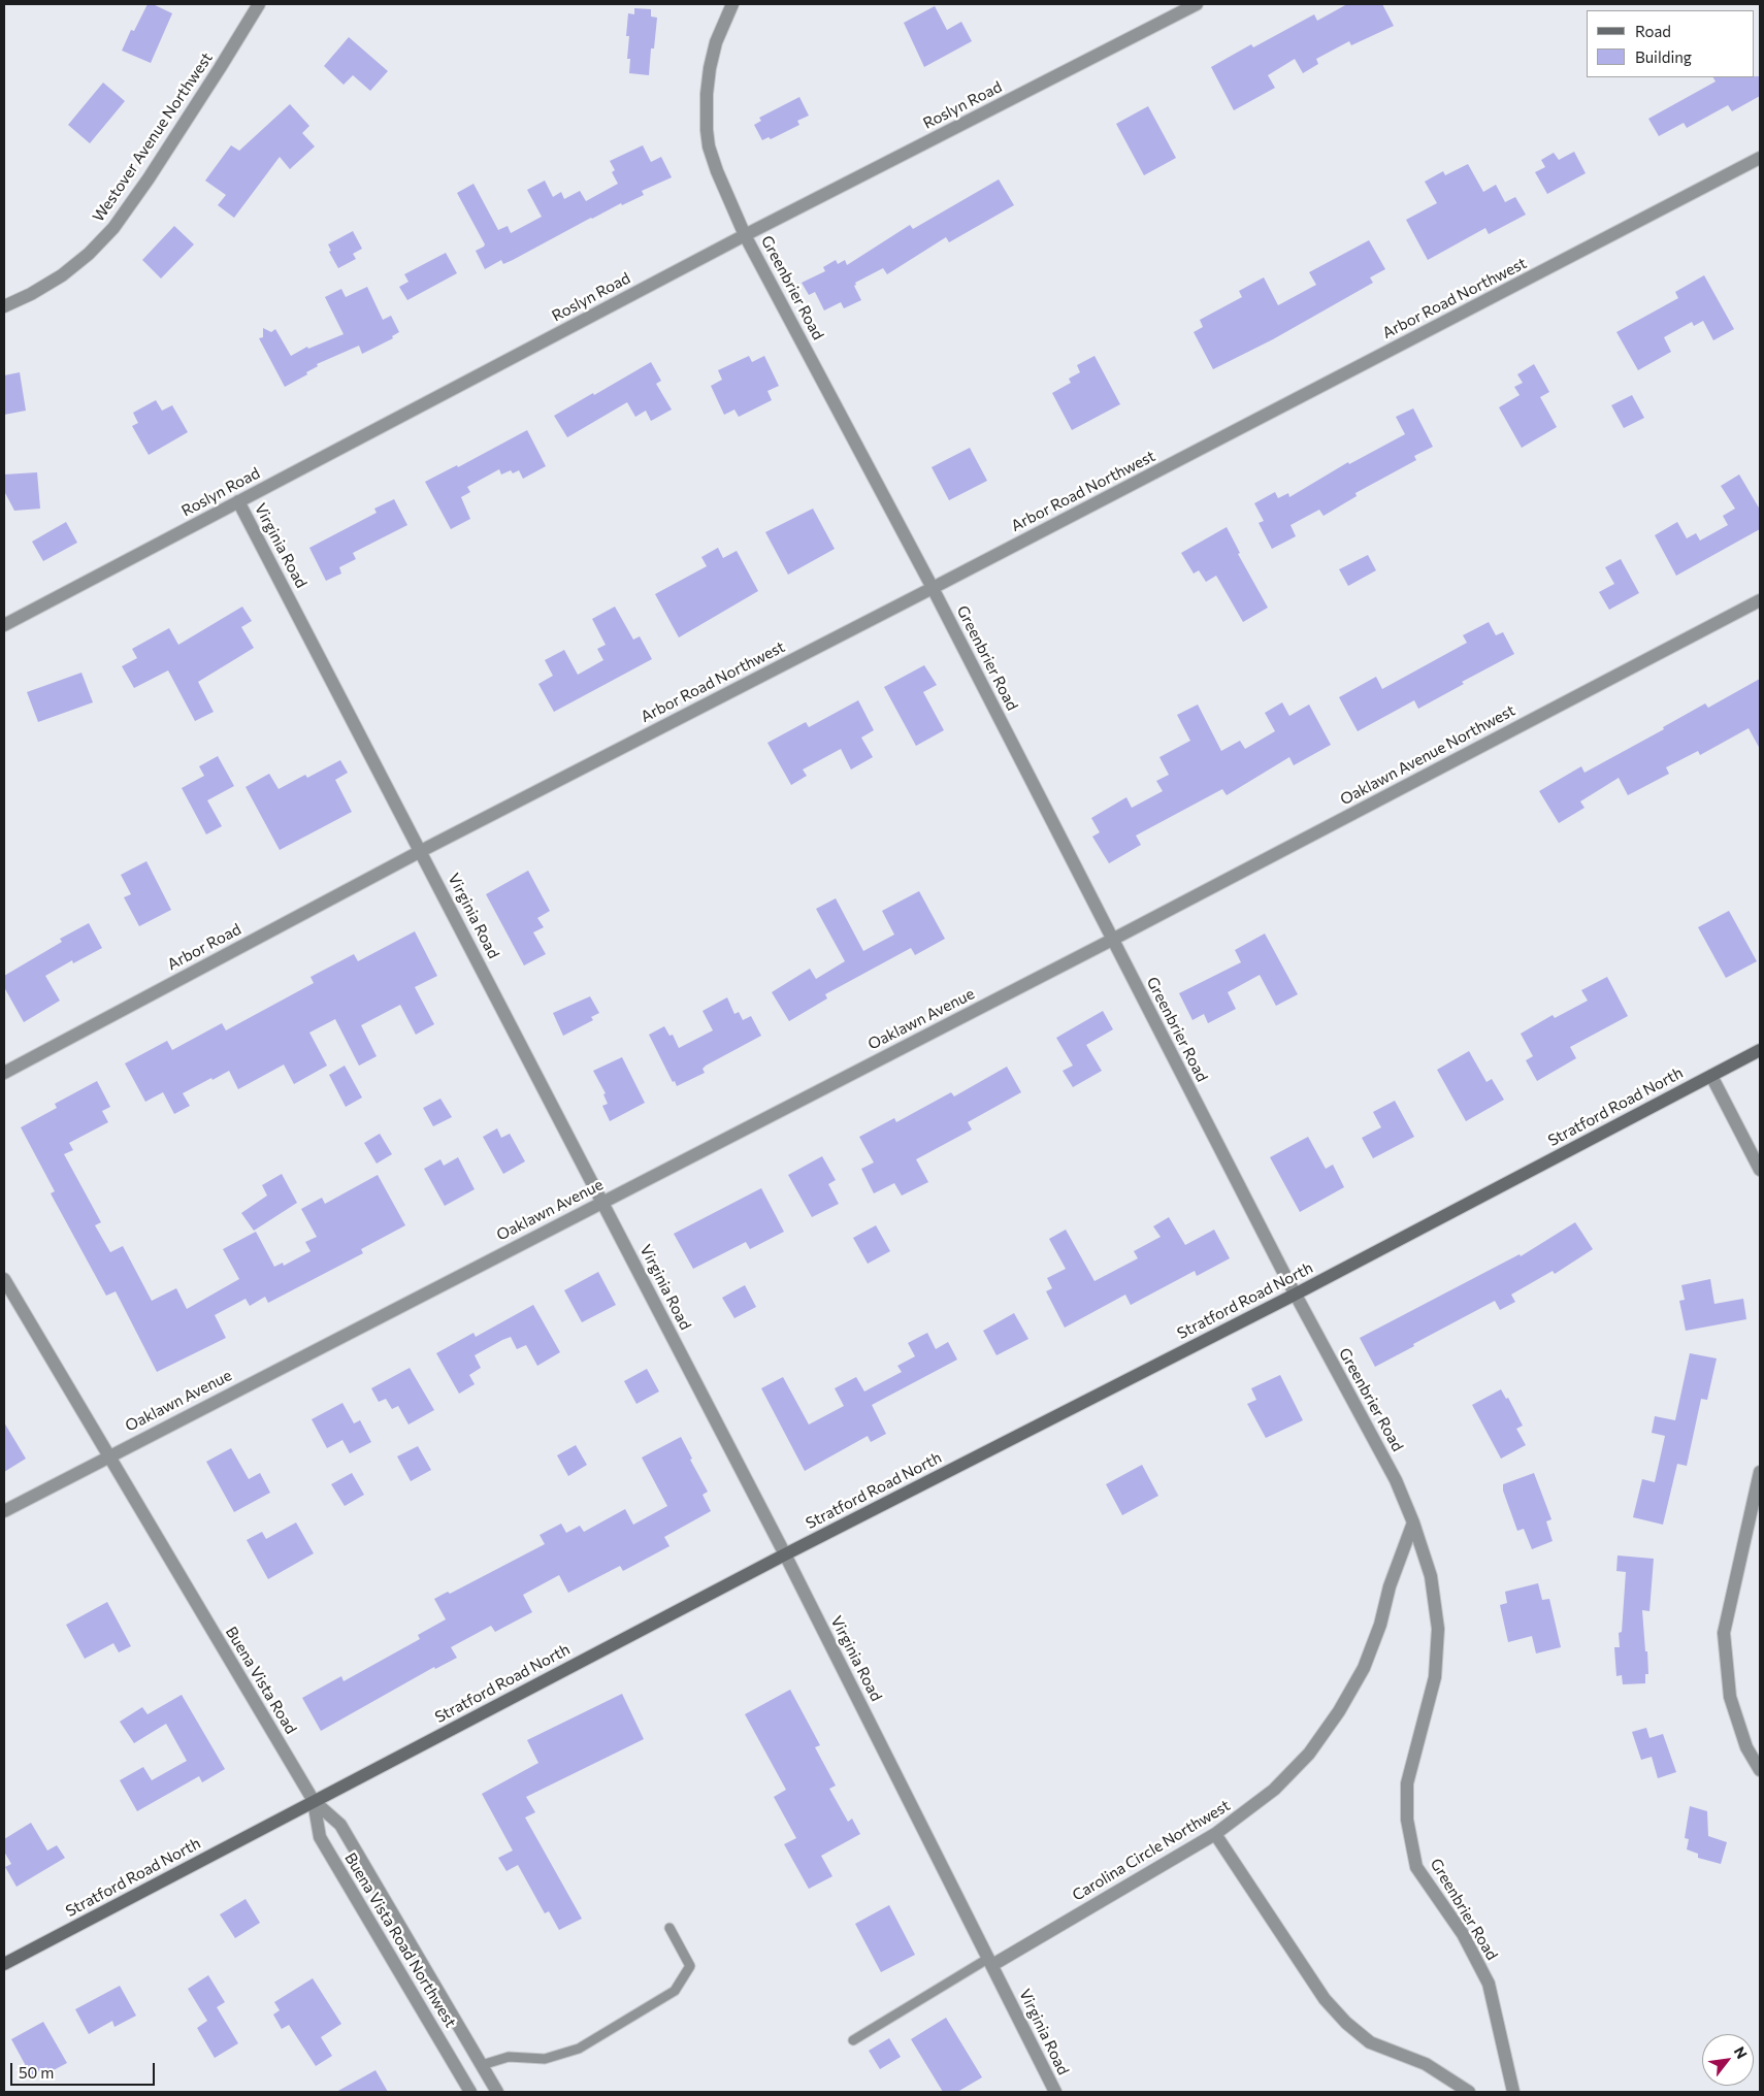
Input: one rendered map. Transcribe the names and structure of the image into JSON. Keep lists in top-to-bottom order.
{
  "streets": {
    "main road": ["Stratford Road North"],
    "street": [
      "Roslyn Road",
      "Westover Avenue Northwest",
      "Greenbrier Road",
      "Arbor Road Northwest",
      "Virginia Road",
      "Oaklawn Avenue Northwest",
      "Arbor Road",
      "Oaklawn Avenue",
      "Buena Vista Road",
      "Carolina Circle Northwest",
      "Buena Vista Road Northwest"
    ]
  },
  "crossings": [
    ["Roslyn Road", "Greenbrier Road"],
    ["Roslyn Road", "Virginia Road"],
    ["Greenbrier Road", "Arbor Road Northwest"],
    ["Greenbrier Road", "Oaklawn Avenue Northwest"],
    ["Greenbrier Road", "Oaklawn Avenue"],
    ["Greenbrier Road", "Stratford Road North"],
    ["Greenbrier Road", "Carolina Circle Northwest"],
    ["Arbor Road Northwest", "Virginia Road"],
    ["Arbor Road Northwest", "Arbor Road"],
    ["Virginia Road", "Arbor Road"],
    ["Virginia Road", "Oaklawn Avenue"],
    ["Virginia Road", "Stratford Road North"],
    ["Virginia Road", "Carolina Circle Northwest"],
    ["Oaklawn Avenue Northwest", "Oaklawn Avenue"],
    ["Oaklawn Avenue", "Buena Vista Road"],
    ["Stratford Road North", "Buena Vista Road"],
    ["Stratford Road North", "Buena Vista Road Northwest"],
    ["Buena Vista Road", "Buena Vista Road Northwest"]
  ],
  "legend": ["Road", "Building"],
  "scale_bar": "50 m",
  "north": "top right"
}
